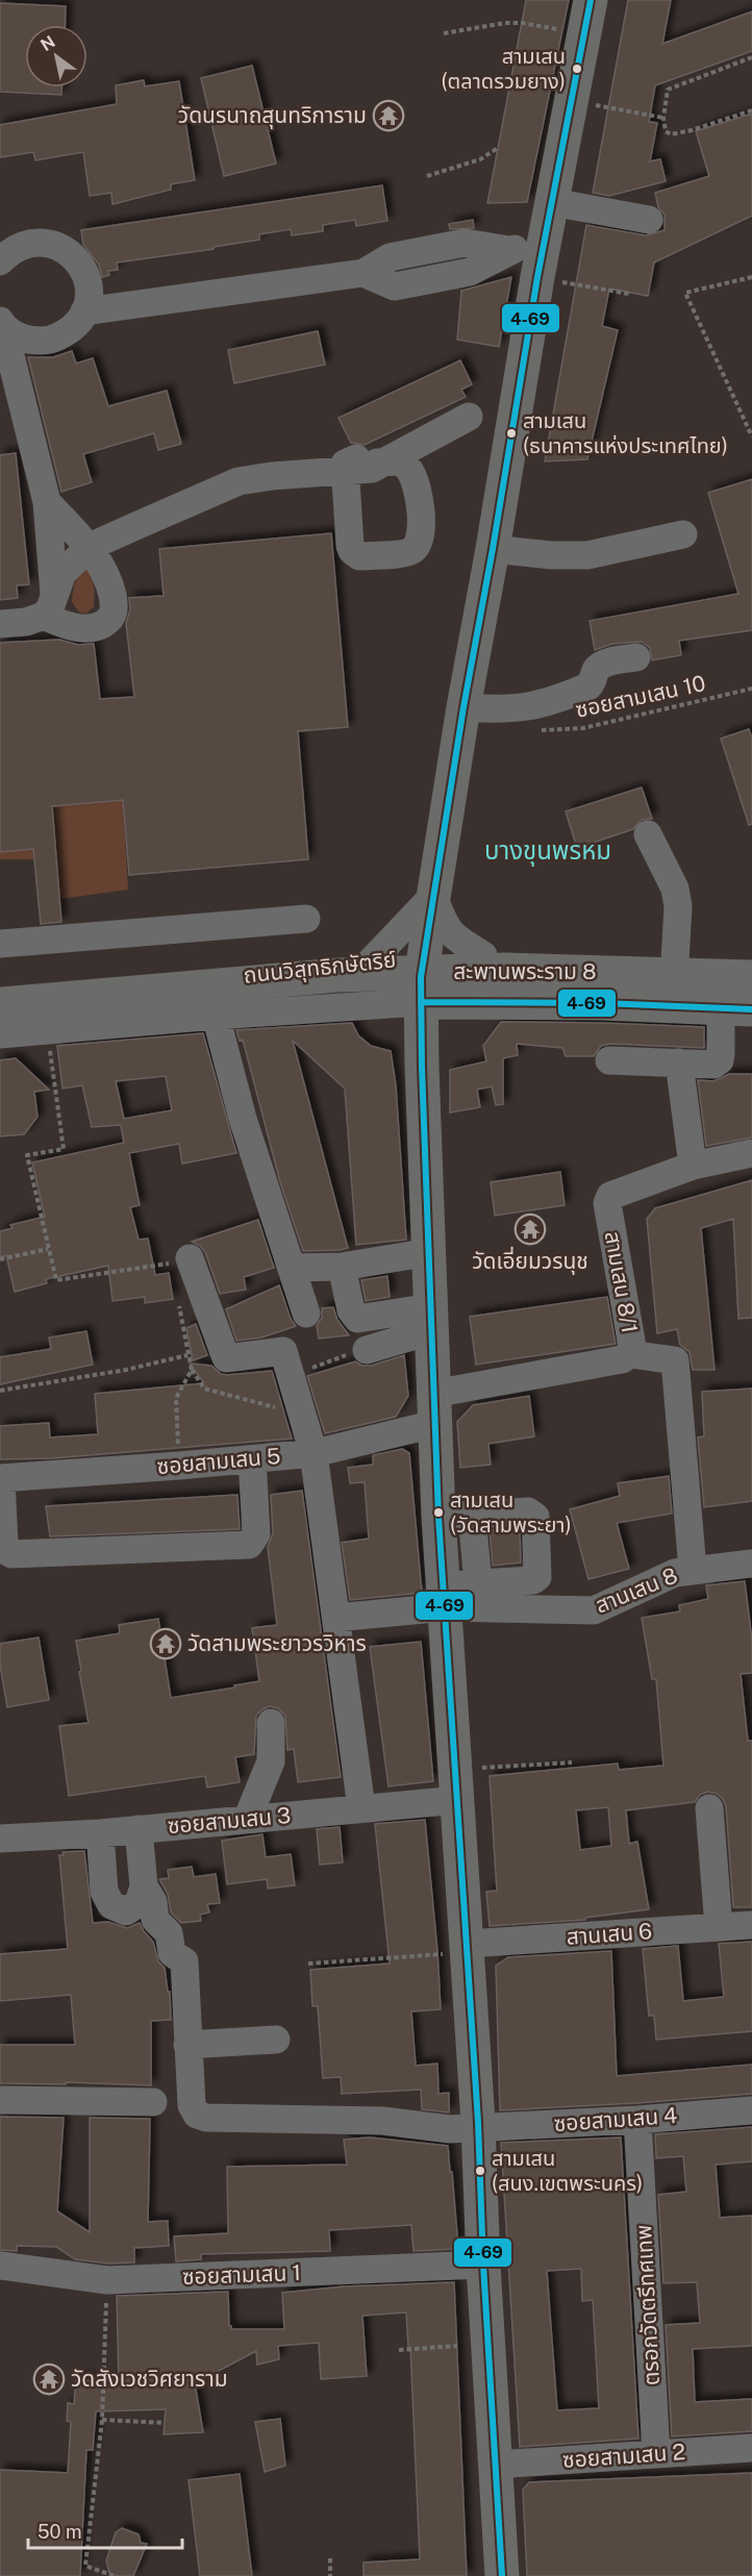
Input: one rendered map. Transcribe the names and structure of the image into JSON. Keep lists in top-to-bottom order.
{
  "streets": {
    "main road": ["ถนนวิสุทธิกษัตริย์", "สะพานพระราม 8"],
    "street": [
      "สามเสน 8/1",
      "ซอยสามเสน 5",
      "สานเสน 8",
      "ซอยสามเสน 3",
      "สานเสน 6",
      "ซอยสามเสน 4",
      "ซอยสามเสน 1",
      "ตรอกวัดตรีทศเทพ",
      "ซอยสามเสน 2"
    ],
    "path": ["ซอยสามเสน 10"]
  },
  "crossings": [
    ["ถนนวิสุทธิกษัตริย์", "สะพานพระราม 8"],
    ["สามเสน 8/1", "ซอยสามเสน 5"],
    ["ซอยสามเสน 4", "ตรอกวัดตรีทศเทพ"],
    ["ตรอกวัดตรีทศเทพ", "ซอยสามเสน 2"]
  ],
  "districts": ["บางขุนพรหม"],
  "places": {
    "other": [
      "สามเสน (ตลาดรวมยาง)",
      "สามเสน (ธนาคารแห่งประเทศไทย)",
      "สามเสน (วัดสามพระยา)",
      "สามเสน (สนง.เขตพระนคร)"
    ],
    "temple": [
      "วัดนรนาถสุนทริการาม",
      "วัดเอี่ยมวรนุช",
      "วัดสามพระยาวรวิหาร",
      "วัดสังเวชวิศยาราม"
    ]
  },
  "lines": ["transit line 4-69"],
  "scale_bar": "50 m",
  "north": "top left"
}
